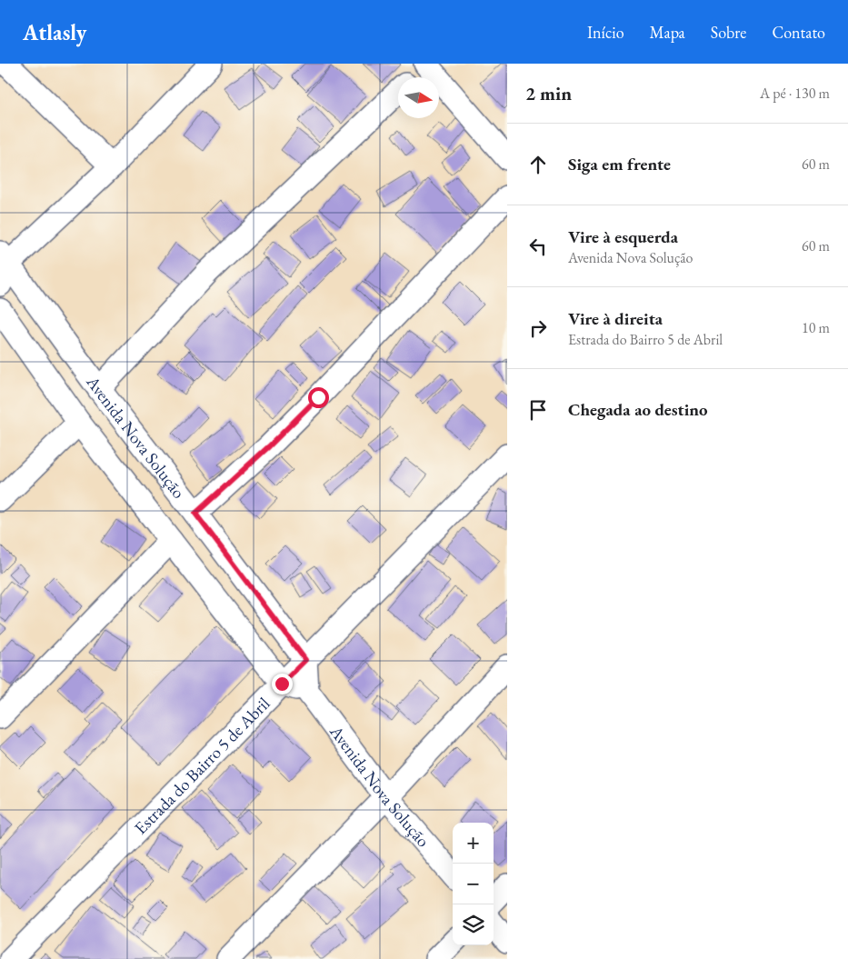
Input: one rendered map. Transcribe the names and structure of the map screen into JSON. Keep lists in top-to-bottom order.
{
  "streets": {
    "street": ["Avenida Nova Solução", "Estrada do Bairro 5 de Abril"]
  },
  "crossings": [
    ["Avenida Nova Solução", "Estrada do Bairro 5 de Abril"]
  ],
  "north": "right",
  "page": {
    "header": "Atlasly",
    "nav": [
      "Início",
      "Mapa",
      "Sobre",
      "Contato"
    ],
    "heading": ["2 min", "A pé · 130 m"],
    "list": [
      ["Siga em frente", "60 m"],
      ["Vire à esquerda", "Avenida Nova Solução", "60 m"],
      ["Vire à direita", "Estrada do Bairro 5 de Abril", "10 m"],
      "Chegada ao destino"
    ],
    "map_buttons": ["+", "−"]
  }
}
